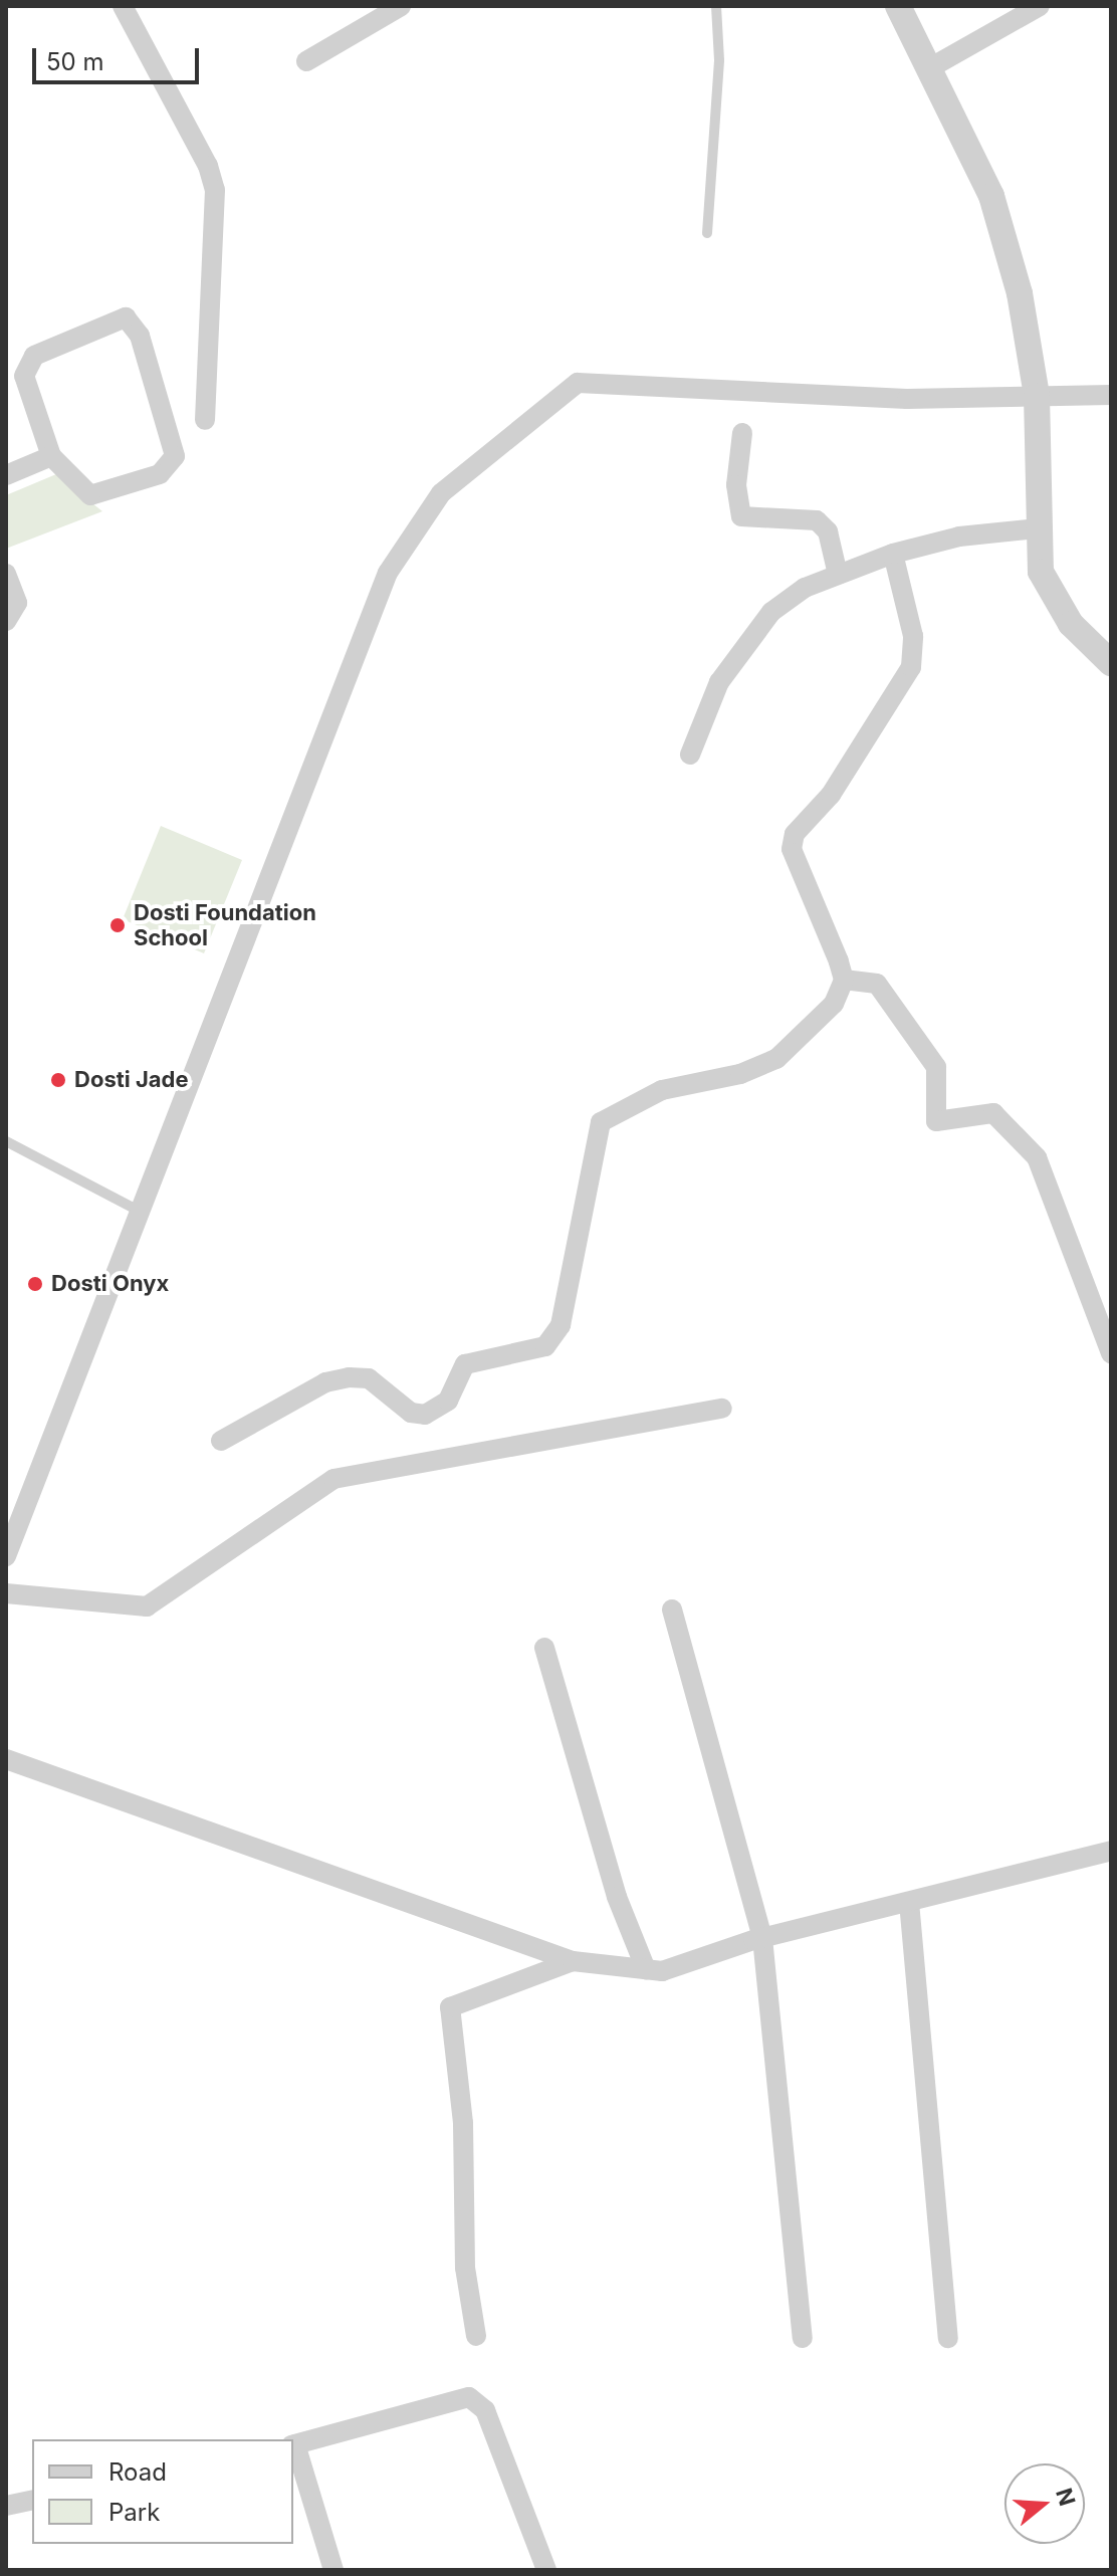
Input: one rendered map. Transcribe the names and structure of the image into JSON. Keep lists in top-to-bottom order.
{
  "places": ["Dosti Foundation School", "Dosti Jade", "Dosti Onyx"],
  "legend": ["Road", "Park"],
  "scale_bar": "50 m",
  "north": "right"
}
